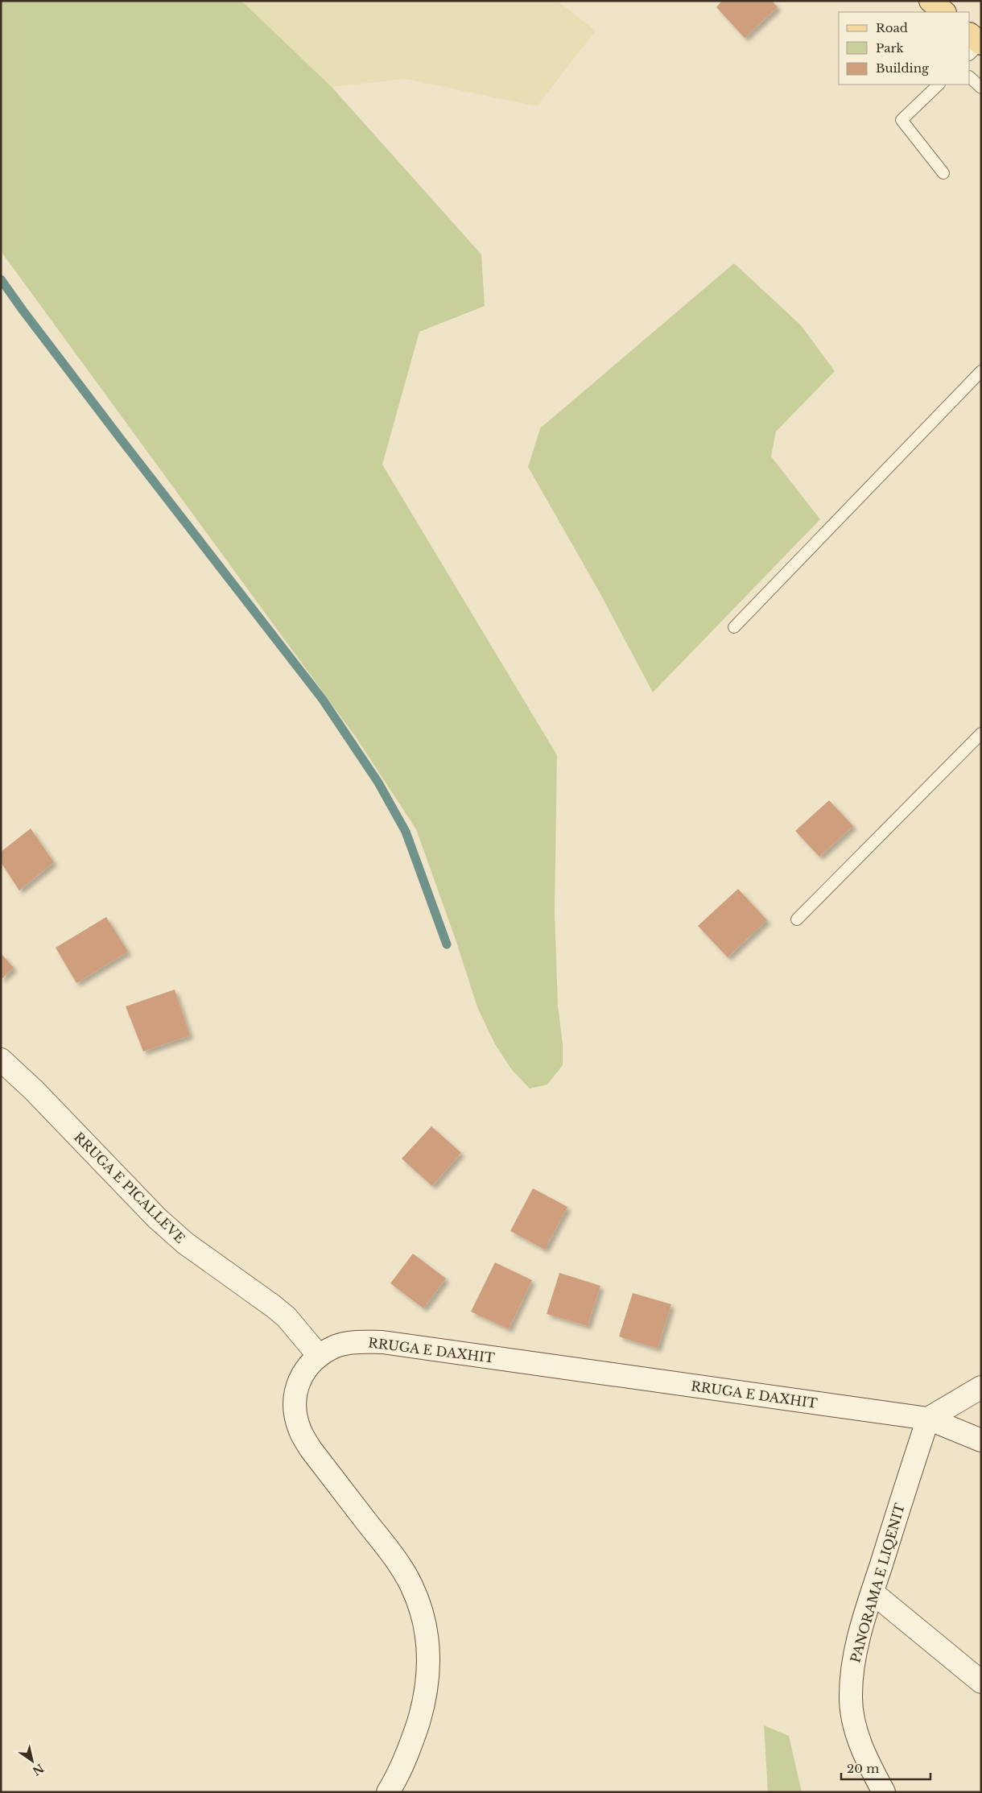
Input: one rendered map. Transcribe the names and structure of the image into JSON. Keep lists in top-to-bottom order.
{
  "streets": {
    "street": ["RRUGA E PICALLEVE", "RRUGA E DAXHIT", "PANORAMA E LIQENIT"]
  },
  "crossings": [
    ["RRUGA E PICALLEVE", "RRUGA E DAXHIT"],
    ["RRUGA E DAXHIT", "PANORAMA E LIQENIT"]
  ],
  "legend": ["Road", "Park", "Building"],
  "scale_bar": "20 m",
  "north": "bottom right"
}
